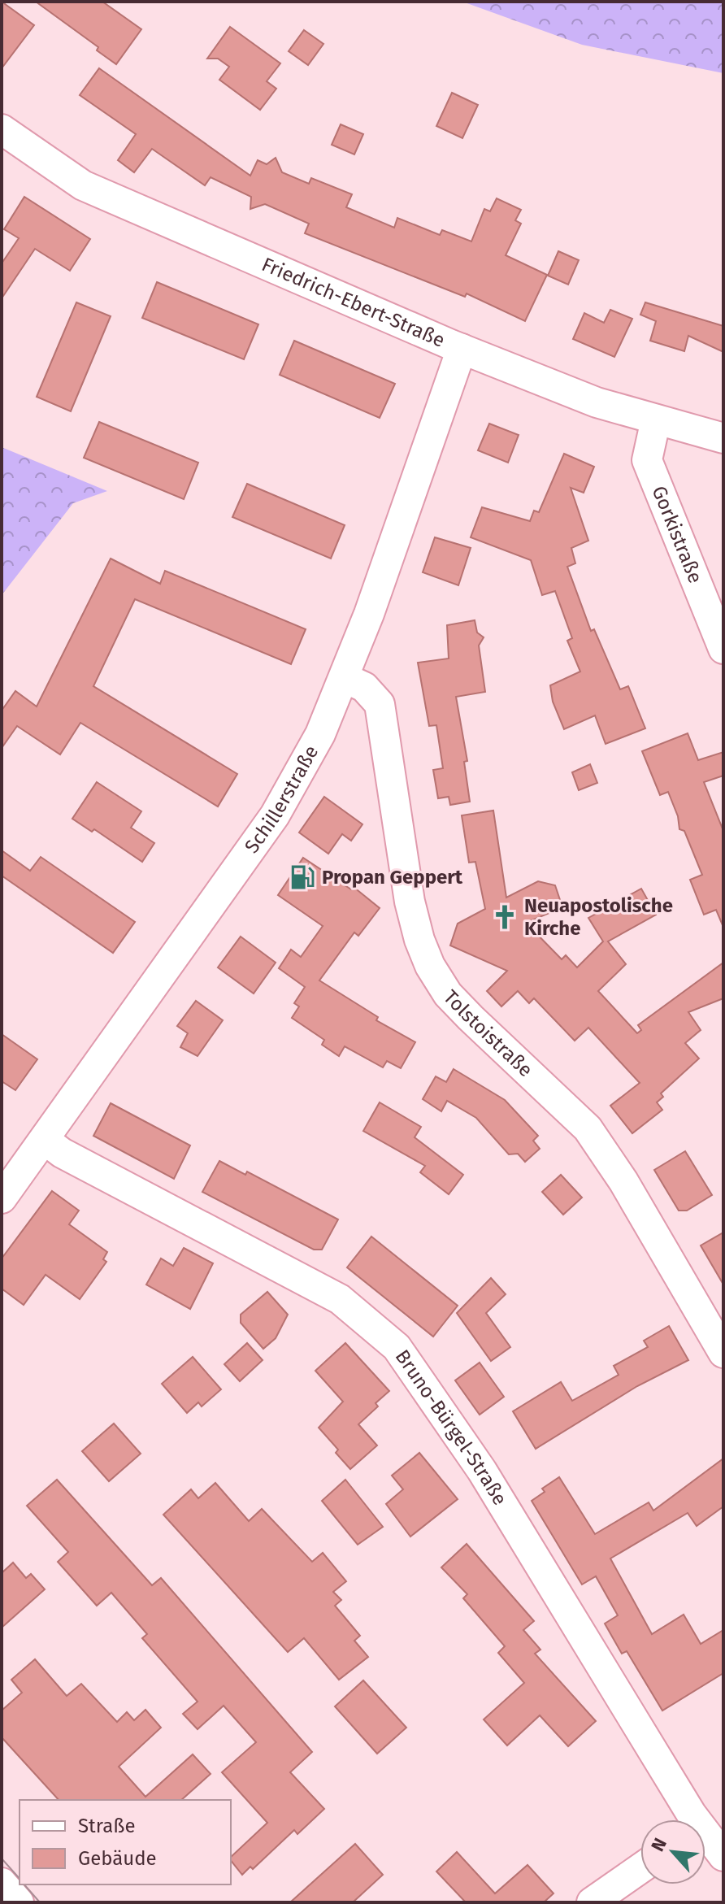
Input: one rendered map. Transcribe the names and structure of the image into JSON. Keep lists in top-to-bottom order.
{
  "streets": {
    "street": [
      "Friedrich-Ebert-Straße",
      "Gorkistraße",
      "Schillerstraße",
      "Tolstoistraße",
      "Bruno-Bürgel-Straße"
    ]
  },
  "crossings": [
    ["Friedrich-Ebert-Straße", "Gorkistraße"],
    ["Friedrich-Ebert-Straße", "Schillerstraße"],
    ["Schillerstraße", "Tolstoistraße"],
    ["Schillerstraße", "Bruno-Bürgel-Straße"]
  ],
  "places": {
    "fuel station": ["Propan Geppert"],
    "church": ["Neuapostolische Kirche"]
  },
  "legend": ["Straße", "Gebäude"],
  "north": "top left"
}
